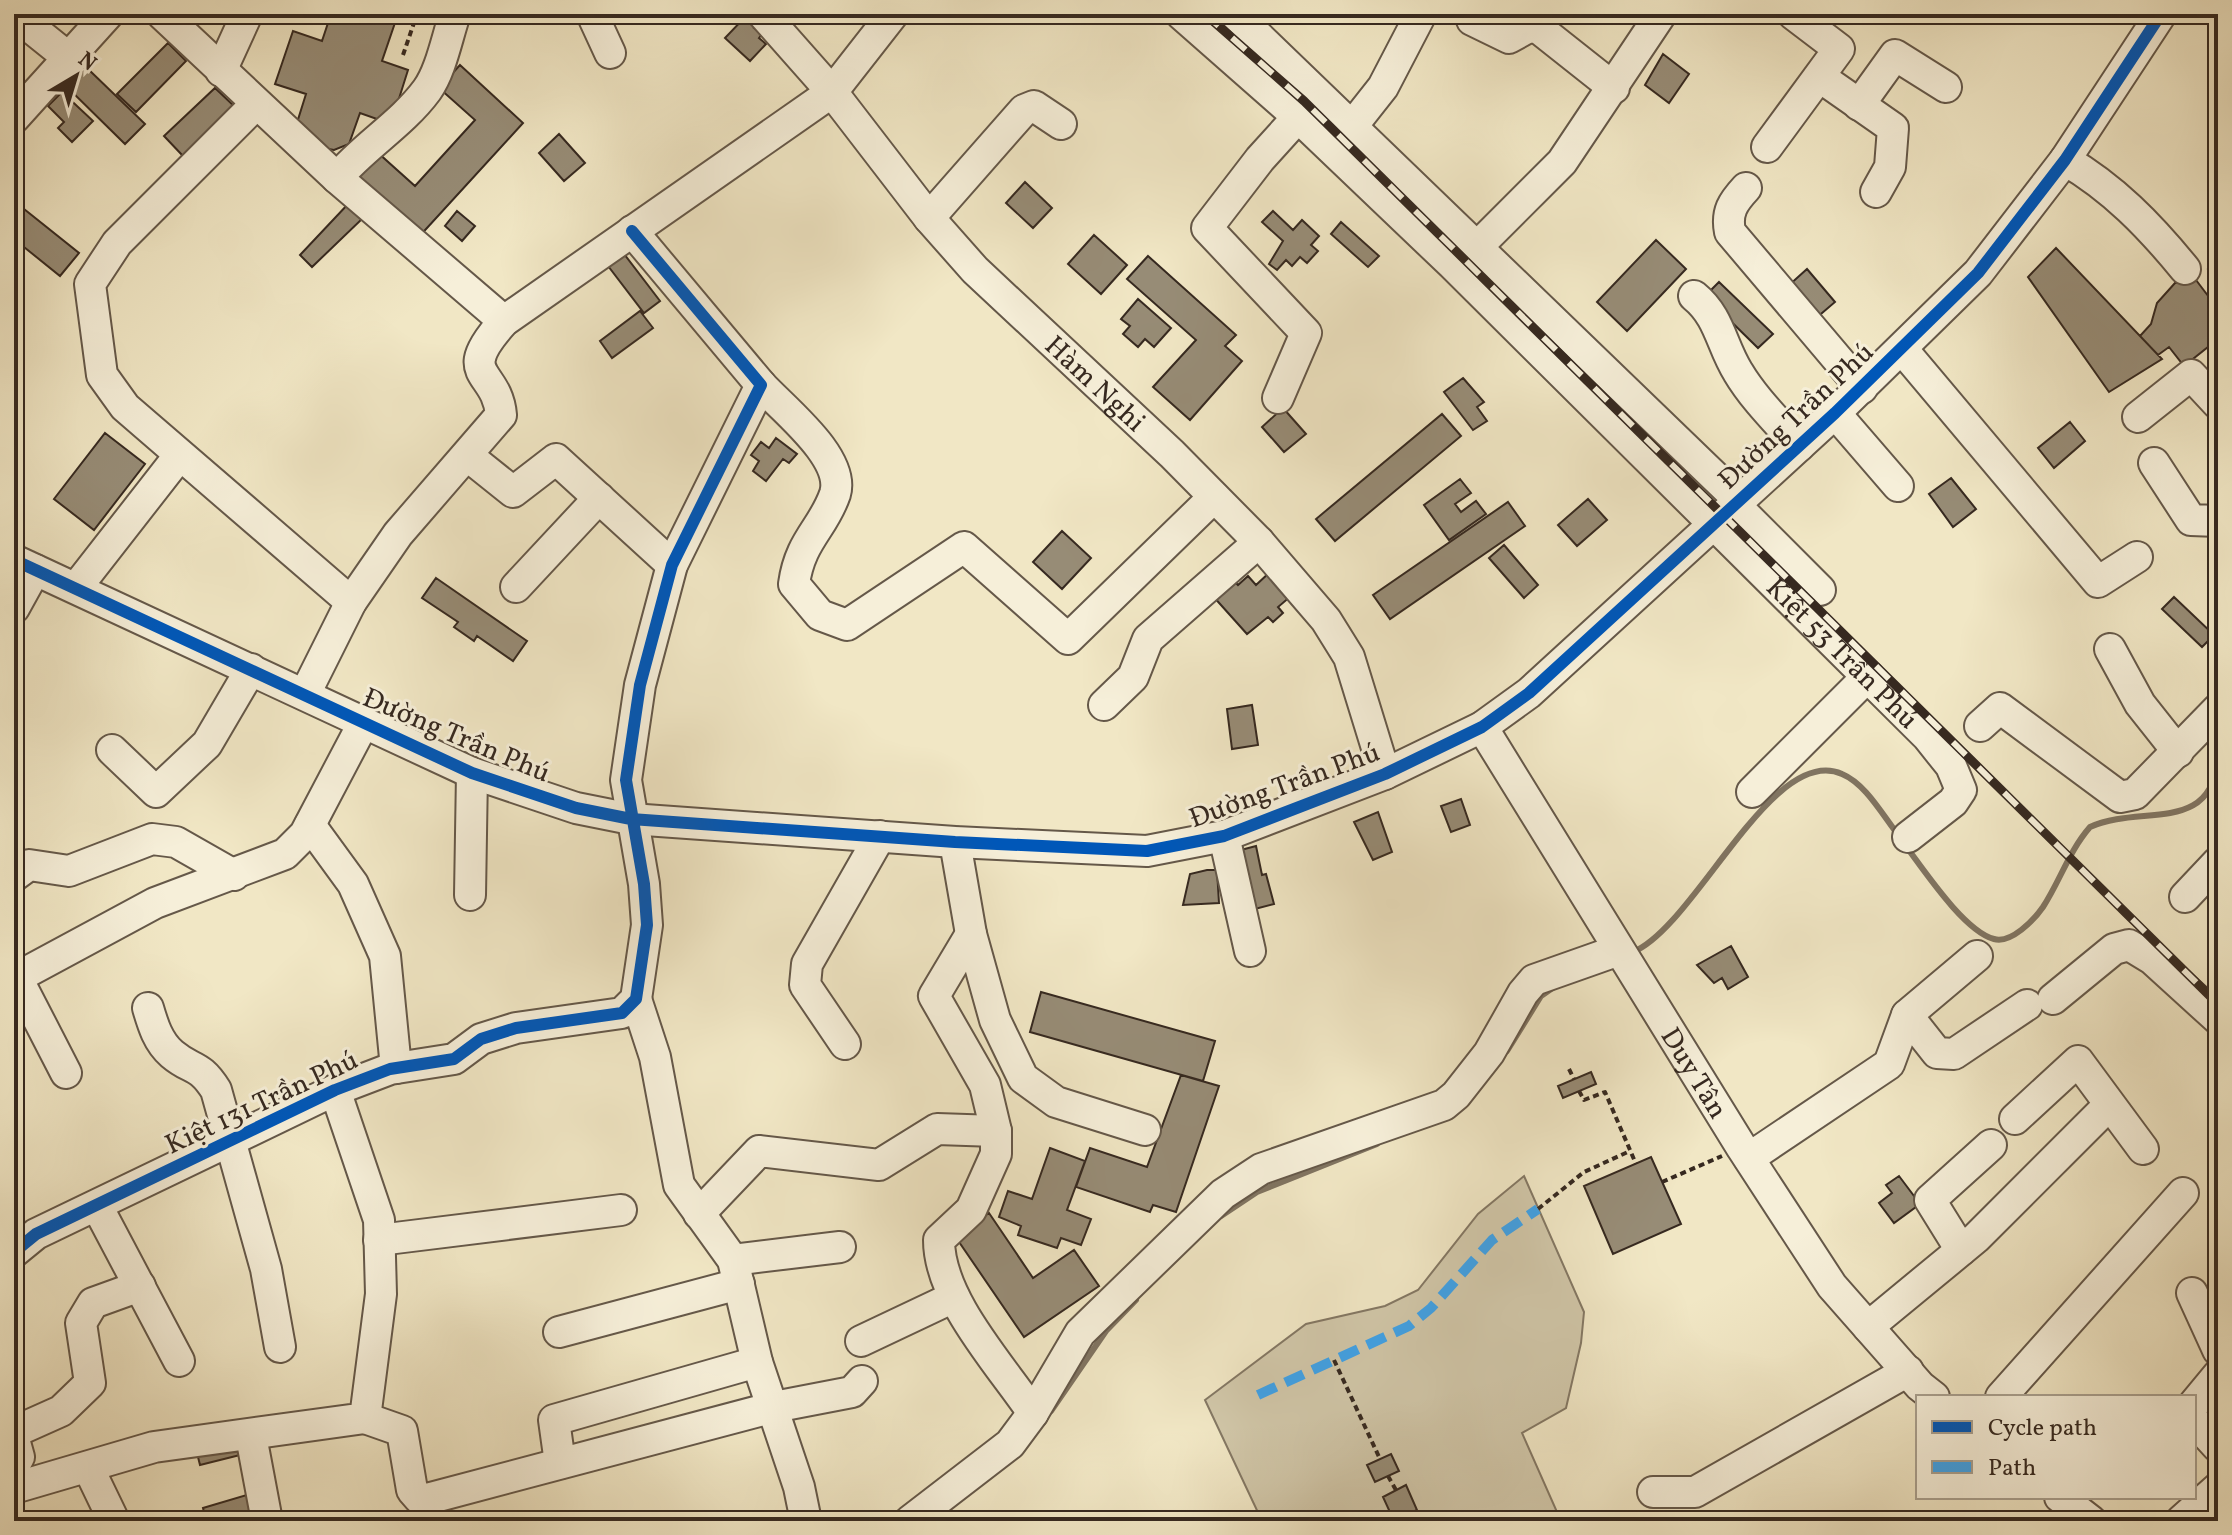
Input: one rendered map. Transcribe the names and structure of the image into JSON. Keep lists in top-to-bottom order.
{
  "streets": {
    "street": [
      "Hàm Nghi",
      "Đường Trần Phú",
      "Kiệt 53 Trần Phú",
      "Duy Tân",
      "Kiệt 131 Trần Phú"
    ]
  },
  "crossings": [
    ["Hàm Nghi", "Đường Trần Phú"],
    ["Đường Trần Phú", "Kiệt 53 Trần Phú"],
    ["Đường Trần Phú", "Duy Tân"]
  ],
  "legend": ["Cycle path", "Path"],
  "north": "top right"
}
